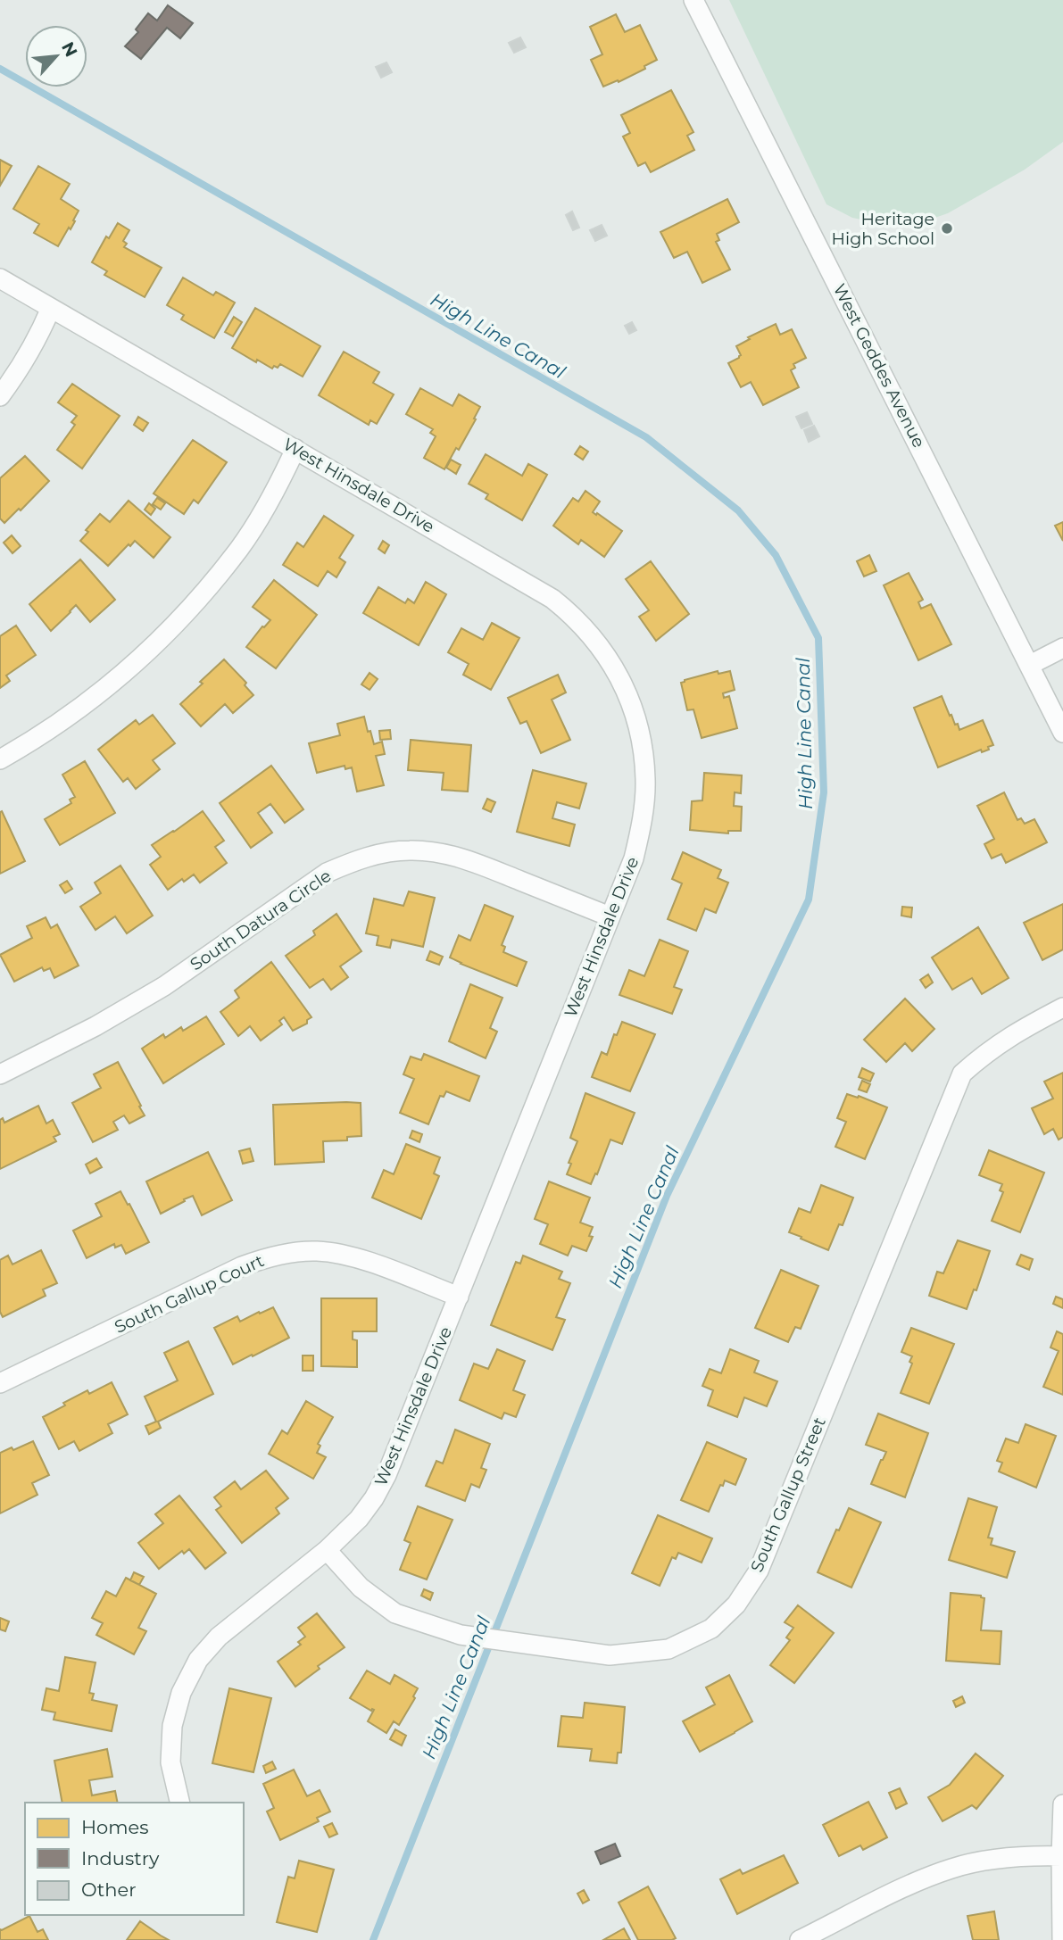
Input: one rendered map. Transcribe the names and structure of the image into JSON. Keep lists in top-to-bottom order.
{
  "streets": {
    "street": [
      "West Geddes Avenue",
      "West Hinsdale Drive",
      "South Datura Circle",
      "South Gallup Court",
      "South Gallup Street"
    ]
  },
  "crossings": [
    ["West Hinsdale Drive", "South Datura Circle"],
    ["West Hinsdale Drive", "South Gallup Court"],
    ["West Hinsdale Drive", "South Gallup Street"]
  ],
  "water": ["High Line Canal"],
  "places": ["Heritage High School"],
  "legend": ["Homes", "Industry", "Other"],
  "north": "top right"
}
